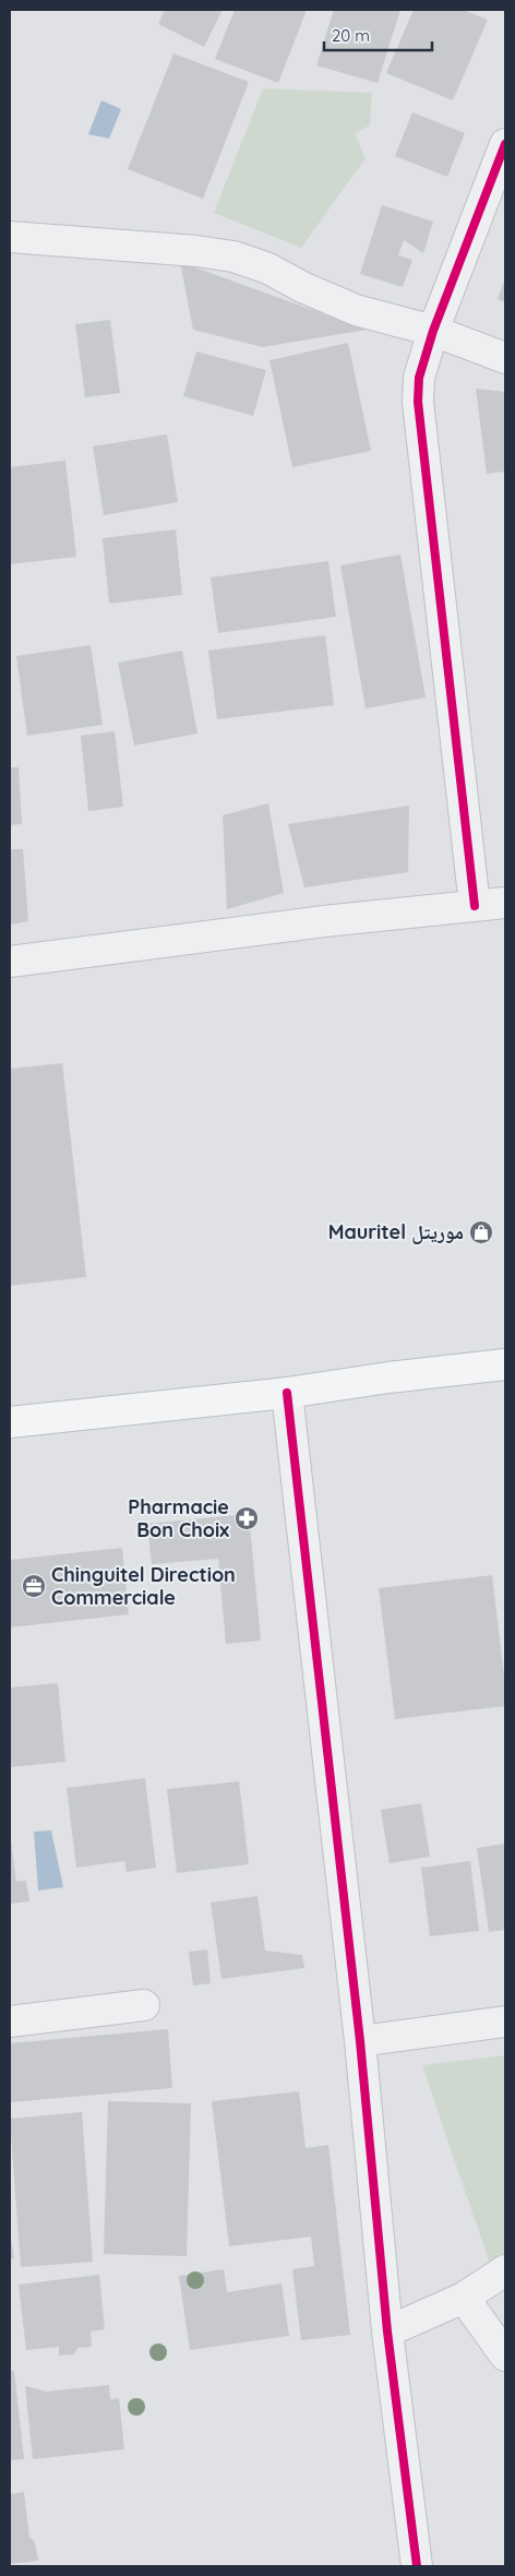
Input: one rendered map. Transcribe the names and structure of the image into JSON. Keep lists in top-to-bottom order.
{
  "places": {
    "shop": ["Mauritel موريتل"],
    "pharmacy": ["Pharmacie Bon Choix"],
    "office": ["Chinguitel Direction Commerciale"]
  },
  "scale_bar": "20 m"
}
